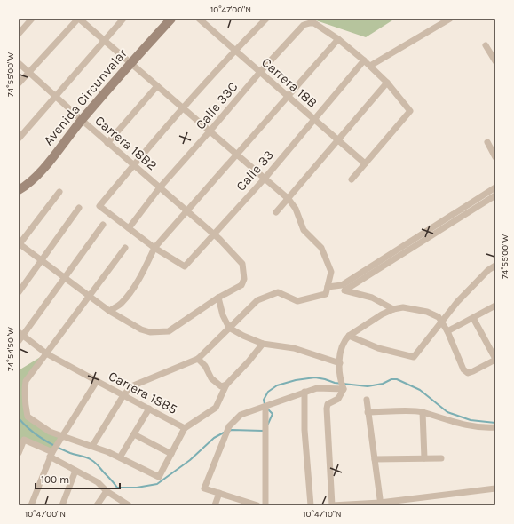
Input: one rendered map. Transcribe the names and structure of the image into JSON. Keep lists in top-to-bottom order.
{
  "streets": {
    "main road": ["Avenida Circunvalar"],
    "street": [
      "Carrera 18B",
      "Calle 33C",
      "Carrera 18B2",
      "Calle 33",
      "Carrera 18B5"
    ]
  },
  "crossings": [
    ["Carrera 18B", "Calle 33C"],
    ["Carrera 18B", "Calle 33"],
    ["Avenida Circunvalar", "Carrera 18B2"],
    ["Calle 33C", "Carrera 18B2"],
    ["Calle 33C", "Calle 33"],
    ["Carrera 18B2", "Calle 33"]
  ],
  "scale_bar": "100 m",
  "coordinates": [
    "10°47'00\"N",
    "74°55'00\"W",
    "74°54'50\"W",
    "10°47'10\"N"
  ]
}
